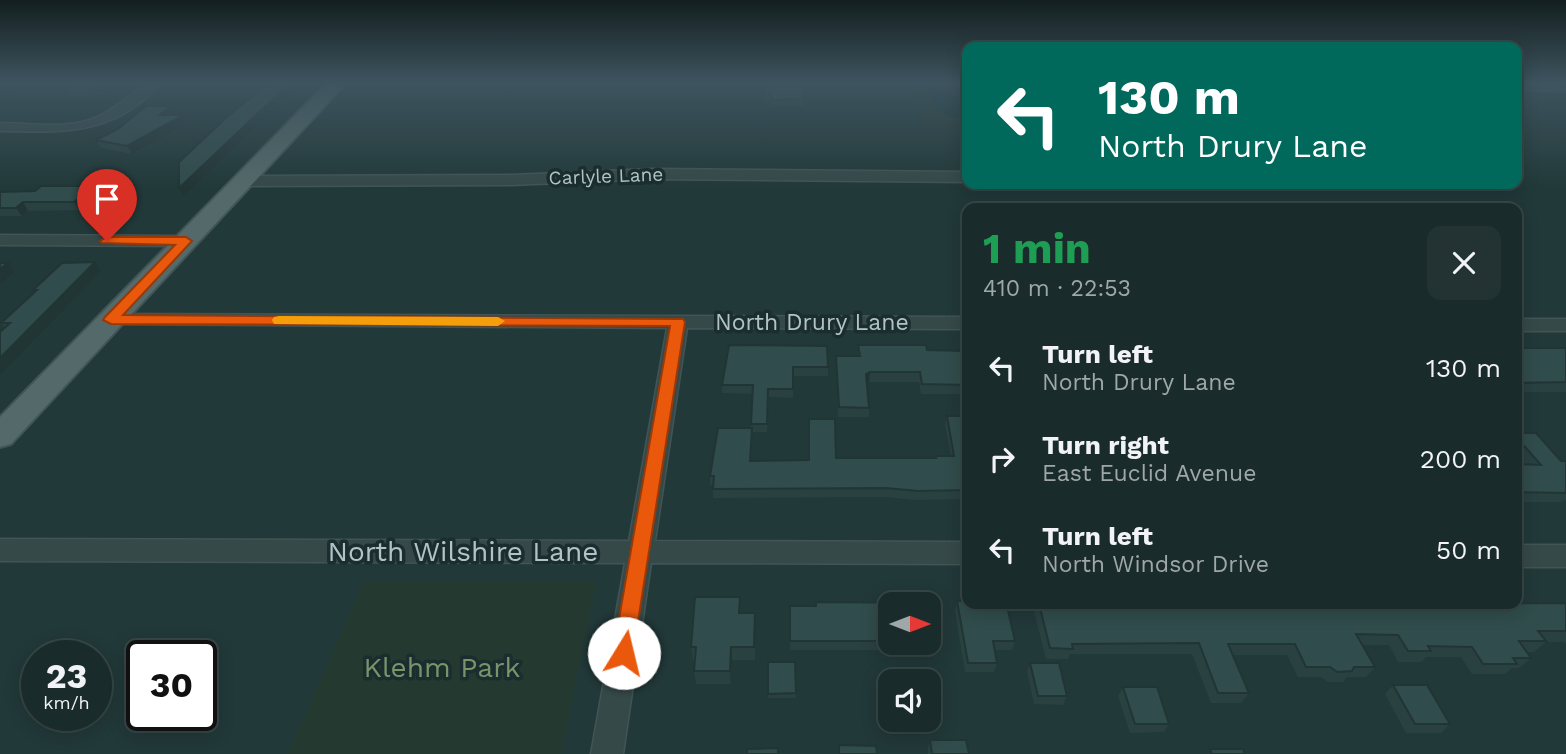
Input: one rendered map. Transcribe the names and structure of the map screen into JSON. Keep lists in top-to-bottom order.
{
  "streets": {
    "street": ["Carlyle Lane", "North Drury Lane", "North Wilshire Lane"]
  },
  "parks": ["Klehm Park"],
  "north": "right",
  "page": {
    "turn": ["130 m", "North Drury Lane"],
    "heading": ["1 min", "410 m · 22:53"],
    "list": [
      {
        "name": "Turn left",
        "note": "North Drury Lane",
        "value": "130 m"
      },
      {
        "name": "Turn right",
        "note": "East Euclid Avenue",
        "value": "200 m"
      },
      {
        "name": "Turn left",
        "note": "North Windsor Drive",
        "value": "50 m"
      }
    ],
    "speed": "23 km/h",
    "limit": "30"
  }
}
